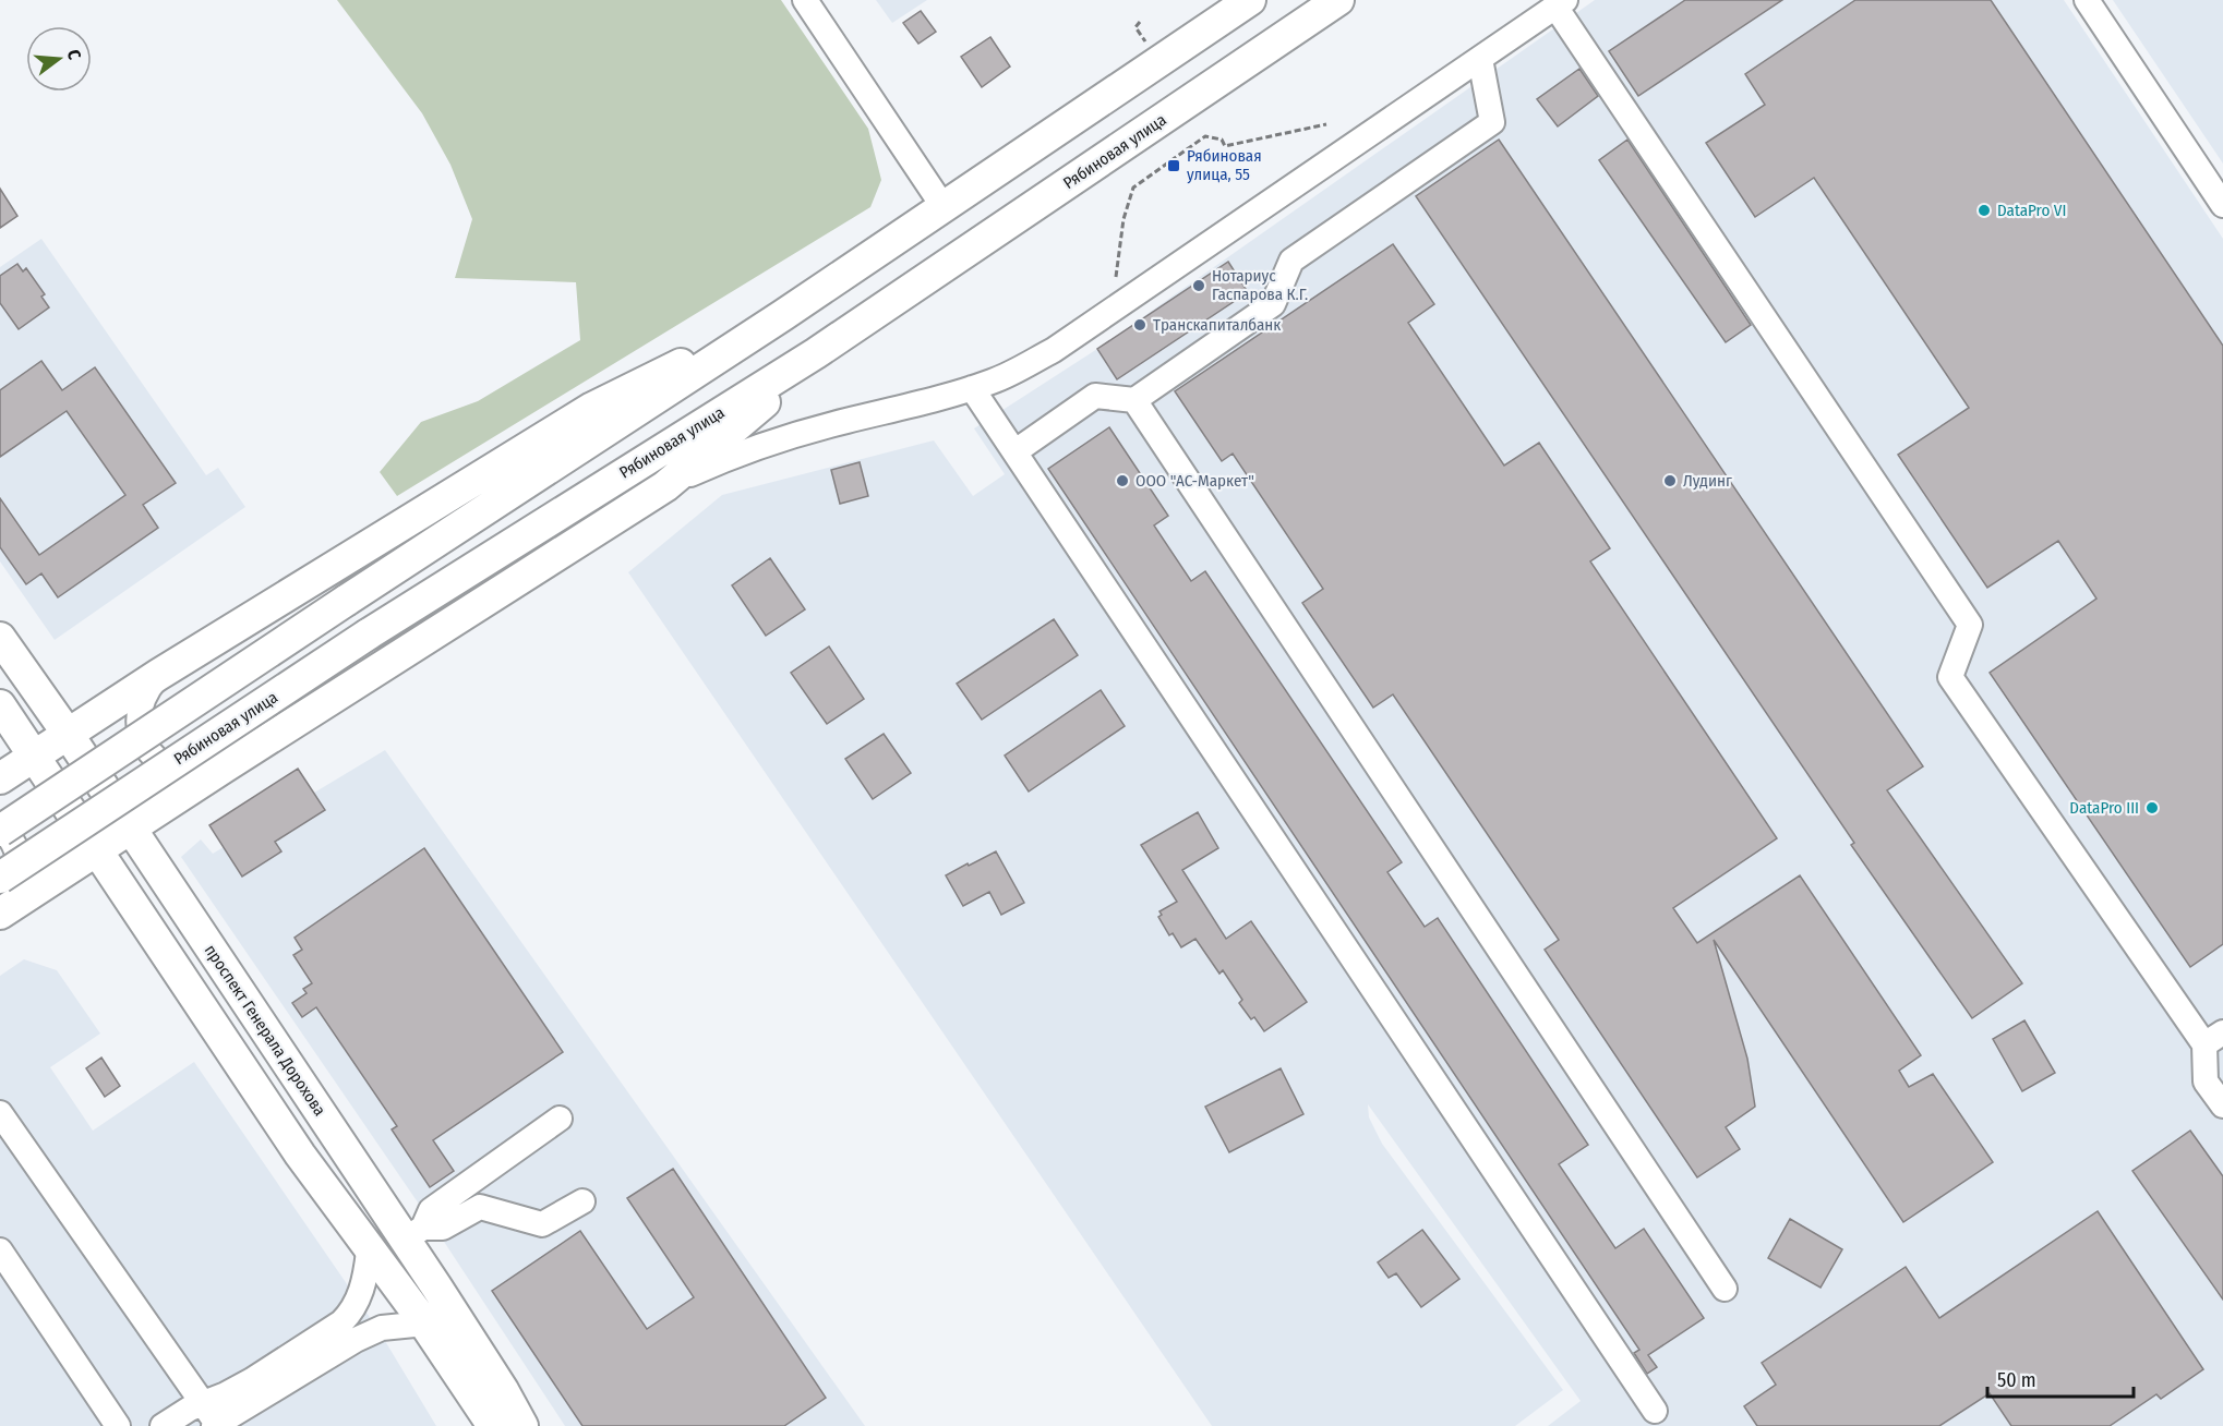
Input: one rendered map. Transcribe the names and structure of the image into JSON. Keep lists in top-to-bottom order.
{
  "streets": {
    "main road": ["Рябиновая улица", "проспект Генерала Дорохова"]
  },
  "places": {
    "transit": ["Рябиновая улица, 55"],
    "other": [
      "DataPro VI",
      "Нотариус Гаспарова К.Г.",
      "Транскапиталбанк",
      "ООО \"АС-Маркет\"",
      "Лудинг",
      "DataPro III"
    ]
  },
  "scale_bar": "50 m",
  "north": "right"
}
